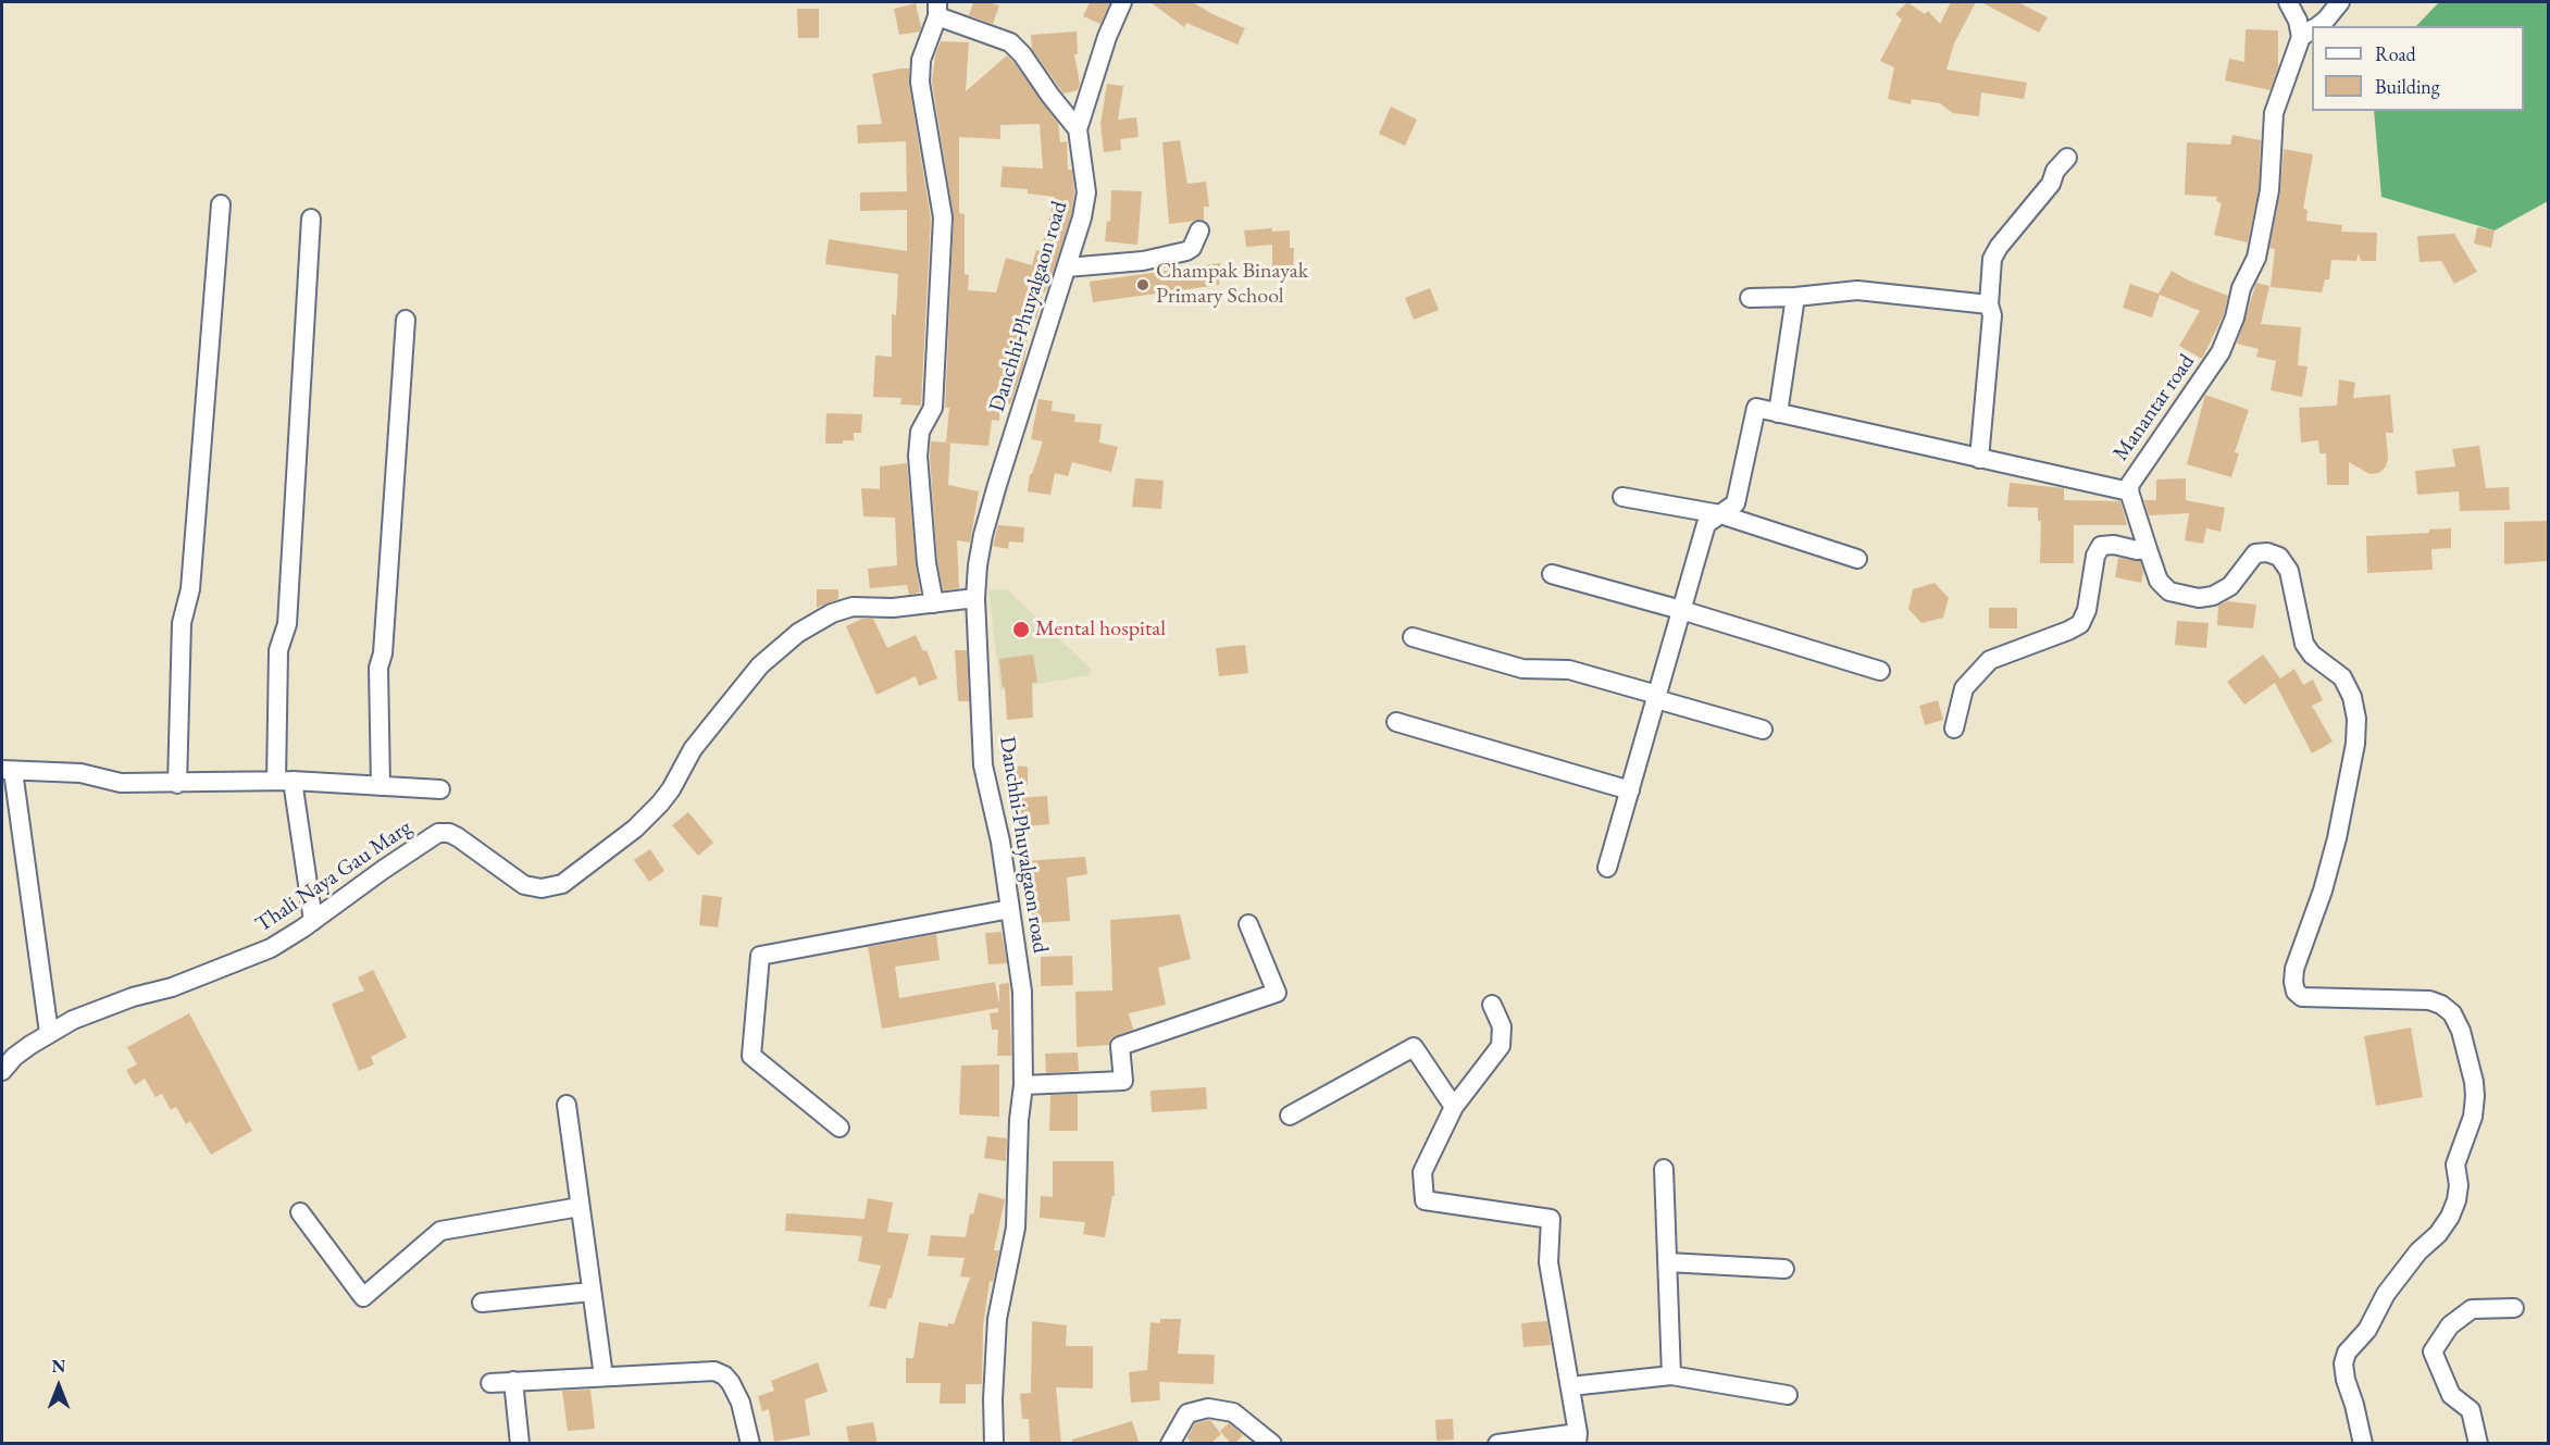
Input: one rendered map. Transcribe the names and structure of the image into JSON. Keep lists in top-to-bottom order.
{
  "streets": {
    "street": ["Danchhi-Phuyalgaon road", "Manantar road", "Thali Naya Gau Marg"]
  },
  "crossings": [
    ["Danchhi-Phuyalgaon road", "Thali Naya Gau Marg"]
  ],
  "places": ["Champak Binayak Primary School", "Mental hospital"],
  "legend": ["Road", "Building"],
  "north": "top"
}
